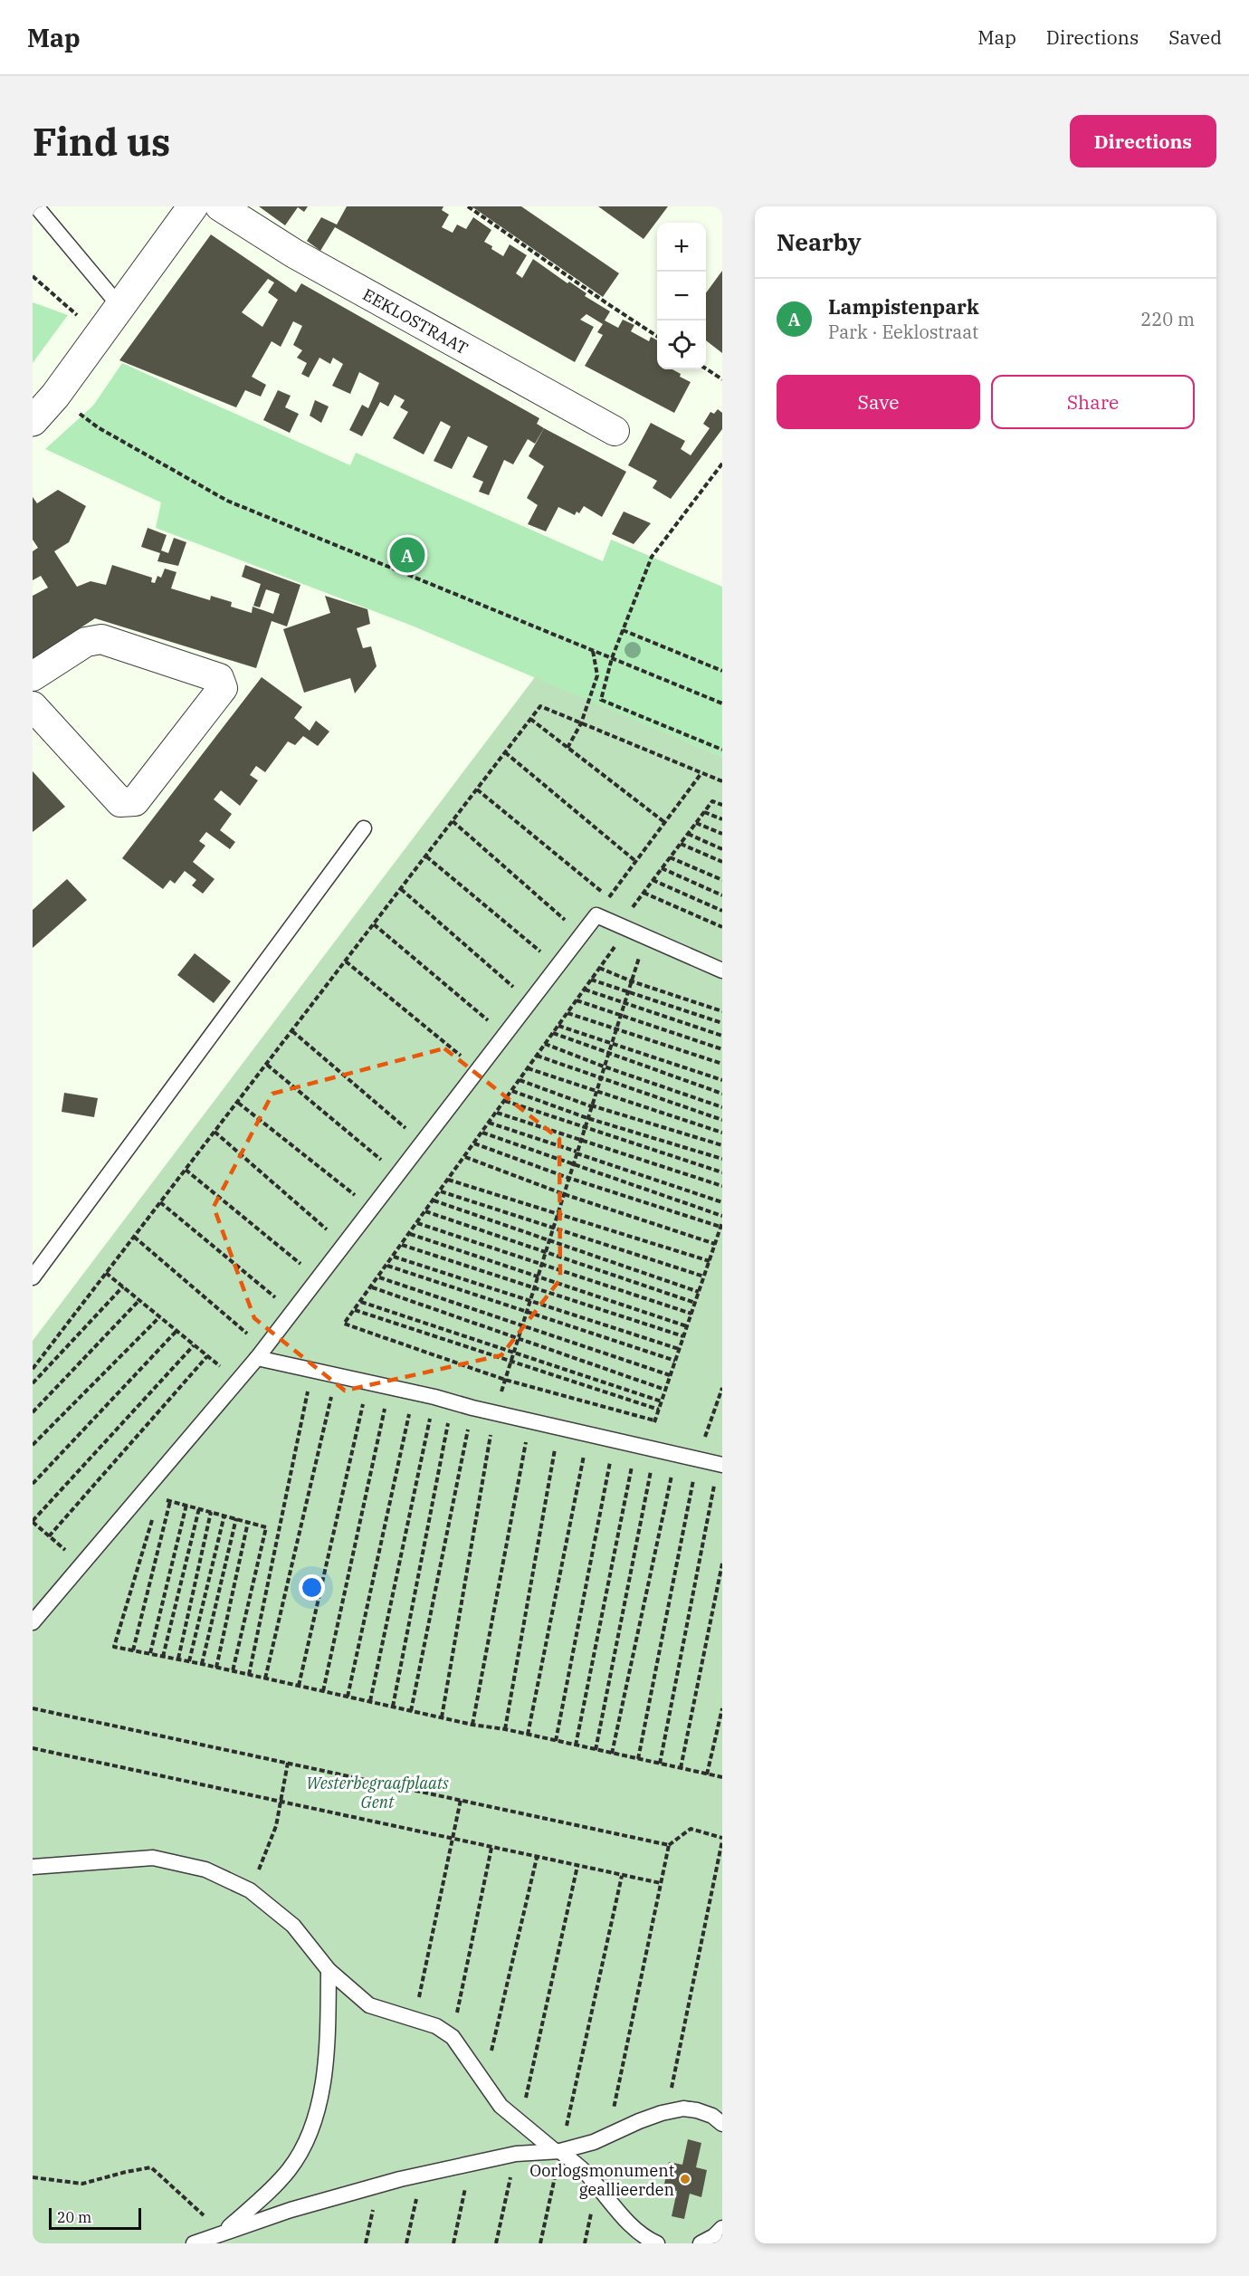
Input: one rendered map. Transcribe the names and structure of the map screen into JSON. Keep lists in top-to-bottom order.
{
  "streets": {
    "street": ["EEKLOSTRAAT"]
  },
  "parks": ["Westerbegraafplaats Gent"],
  "places": ["Oorlogsmonument geallieerden"],
  "scale_bar": "20 m",
  "page": {
    "header": "Map",
    "nav": ["Map", "Directions", "Saved"],
    "buttons": [
      "Directions",
      ["Save", "Share"]
    ],
    "title": "Find us",
    "heading": "Nearby",
    "map_buttons": ["+", "−"],
    "list": [
      {
        "mark": "A",
        "name": "Lampistenpark",
        "note": "Park · Eeklostraat",
        "value": "220 m"
      }
    ],
    "pins": "A",
    "scale": "20 m"
  }
}
